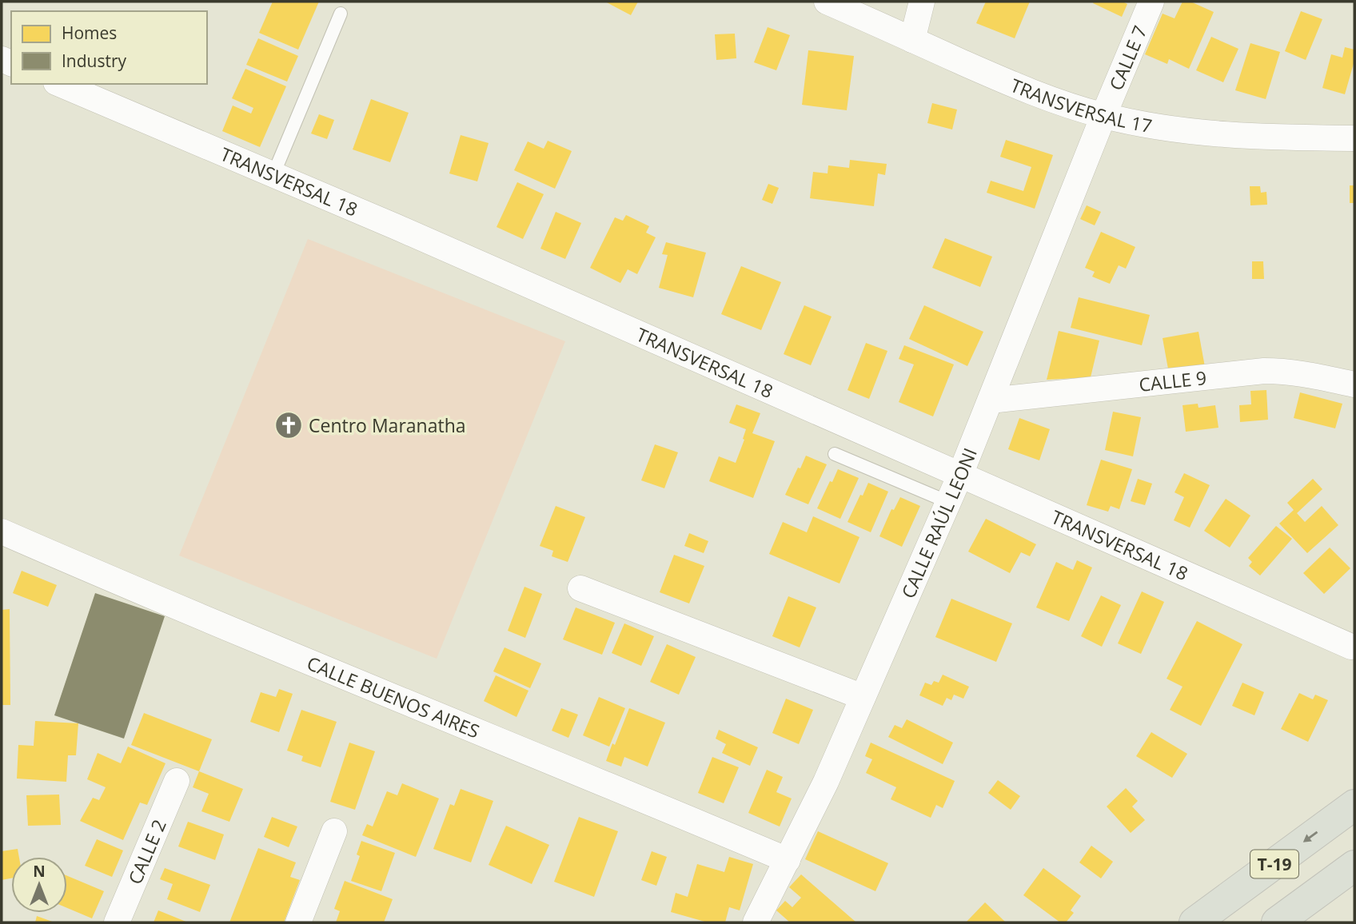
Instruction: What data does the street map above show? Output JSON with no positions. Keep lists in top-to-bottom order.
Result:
{
  "streets": {
    "highway": ["T-19"],
    "street": [
      "CALLE 7",
      "TRANSVERSAL 17",
      "TRANSVERSAL 18",
      "CALLE 9",
      "CALLE RAÚL LEONI",
      "CALLE BUENOS AIRES",
      "CALLE 2"
    ]
  },
  "crossings": [
    ["CALLE 7", "TRANSVERSAL 17"],
    ["CALLE 7", "CALLE RAÚL LEONI"],
    ["TRANSVERSAL 17", "CALLE RAÚL LEONI"],
    ["TRANSVERSAL 18", "CALLE RAÚL LEONI"],
    ["CALLE 9", "CALLE RAÚL LEONI"],
    ["CALLE RAÚL LEONI", "CALLE BUENOS AIRES"]
  ],
  "places": {
    "church": ["Centro Maranatha"]
  },
  "legend": ["Homes", "Industry"],
  "north": "top"
}
